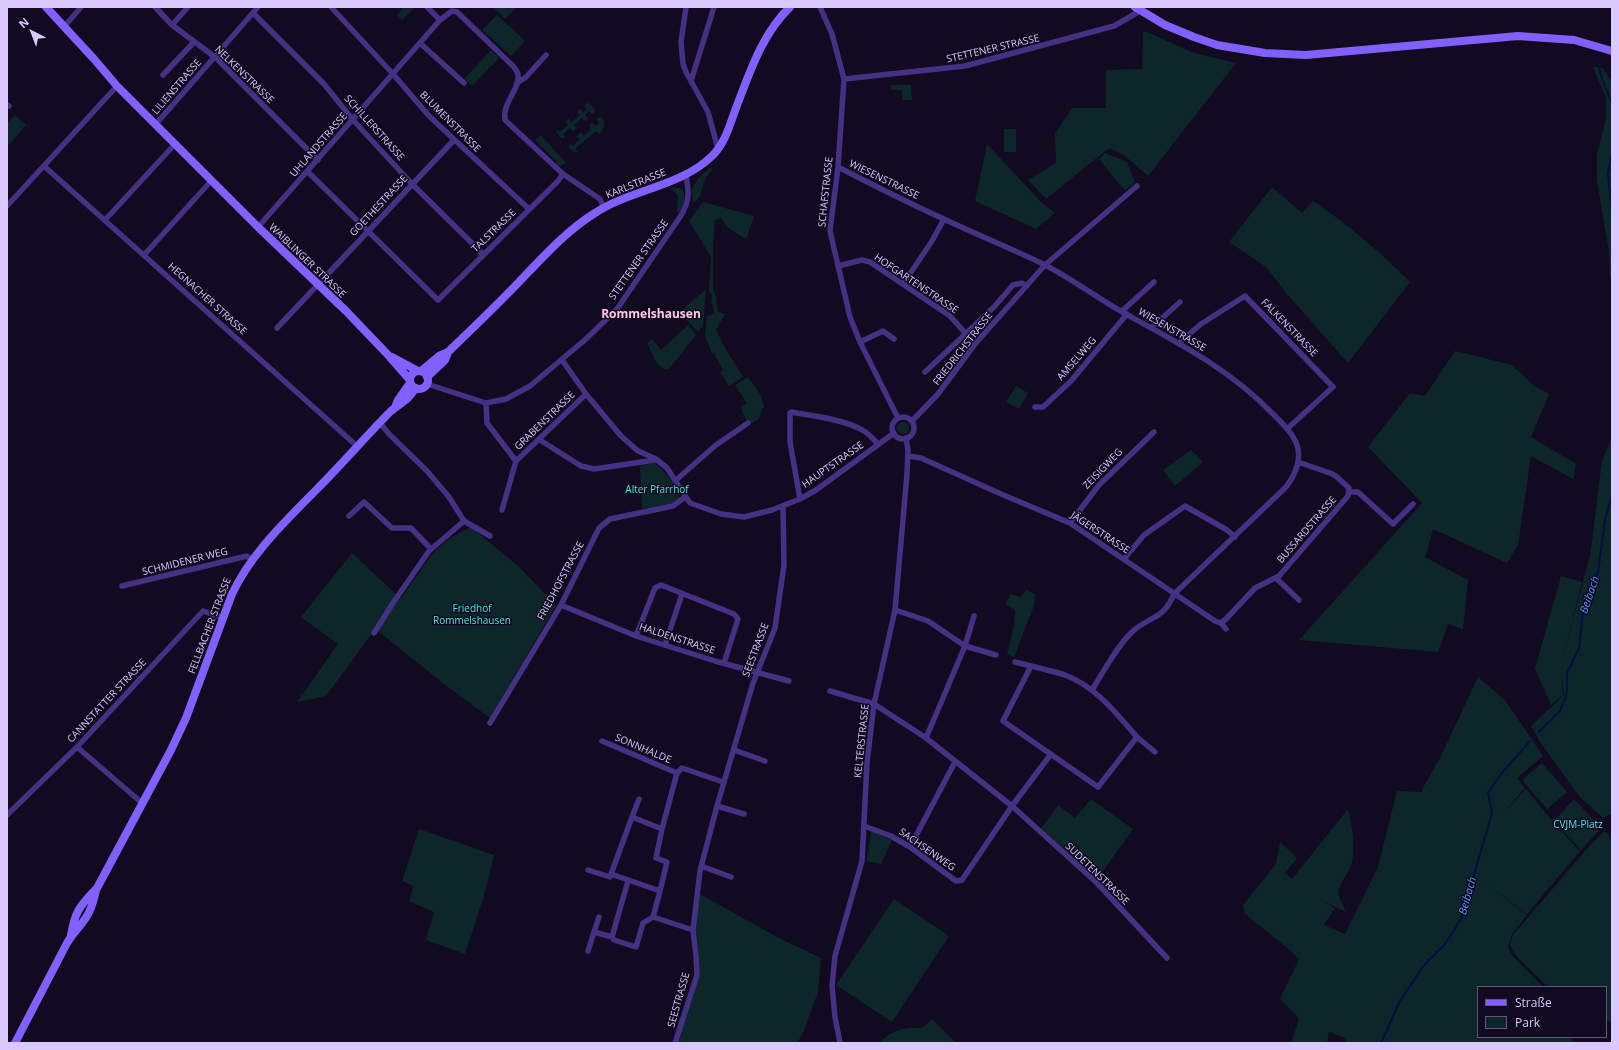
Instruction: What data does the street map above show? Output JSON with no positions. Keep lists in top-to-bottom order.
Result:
{
  "streets": {
    "main road": ["KARLSTRASSE", "WAIBLINGER STRASSE", "FELLBACHER STRASSE"],
    "street": [
      "STETTENER STRASSE",
      "NELKENSTRASSE",
      "LILIENSTRASSE",
      "BLUMENSTRASSE",
      "SCHILLERSTRASSE",
      "UHLANDSTRASSE",
      "WIESENSTRASSE",
      "SCHAFSTRASSE",
      "GOETHESTRASSE",
      "TALSTRASSE",
      "HOFGARTENSTRASSE",
      "HEGNACHER STRASSE",
      "FALKENSTRASSE",
      "FRIEDRICHSTRASSE",
      "AMSELWEG",
      "GRABENSTRASSE",
      "HAUPTSTRASSE",
      "ZEISIGWEG",
      "BUSSARDSTRASSE",
      "JÄGERSTRASSE",
      "SCHMIDENER WEG",
      "FRIEDHOFSTRASSE",
      "HALDENSTRASSE",
      "SEESTRASSE",
      "CANNSTATTER STRASSE",
      "KELTERSTRASSE",
      "SONNHALDE",
      "SACHSENWEG",
      "SUDETENSTRASSE"
    ]
  },
  "crossings": [
    ["STETTENER STRASSE", "KARLSTRASSE"],
    ["STETTENER STRASSE", "SCHAFSTRASSE"],
    ["STETTENER STRASSE", "WAIBLINGER STRASSE"],
    ["STETTENER STRASSE", "HAUPTSTRASSE"],
    ["NELKENSTRASSE", "LILIENSTRASSE"],
    ["NELKENSTRASSE", "UHLANDSTRASSE"],
    ["LILIENSTRASSE", "SCHILLERSTRASSE"],
    ["LILIENSTRASSE", "WAIBLINGER STRASSE"],
    ["BLUMENSTRASSE", "UHLANDSTRASSE"],
    ["BLUMENSTRASSE", "GOETHESTRASSE"],
    ["BLUMENSTRASSE", "TALSTRASSE"],
    ["SCHILLERSTRASSE", "UHLANDSTRASSE"],
    ["SCHILLERSTRASSE", "GOETHESTRASSE"],
    ["SCHILLERSTRASSE", "TALSTRASSE"],
    ["UHLANDSTRASSE", "WAIBLINGER STRASSE"],
    ["WIESENSTRASSE", "SCHAFSTRASSE"],
    ["WIESENSTRASSE", "FALKENSTRASSE"],
    ["WIESENSTRASSE", "FRIEDRICHSTRASSE"],
    ["WIESENSTRASSE", "AMSELWEG"],
    ["WIESENSTRASSE", "BUSSARDSTRASSE"],
    ["WIESENSTRASSE", "JÄGERSTRASSE"],
    ["KARLSTRASSE", "WAIBLINGER STRASSE"],
    ["KARLSTRASSE", "FELLBACHER STRASSE"],
    ["SCHAFSTRASSE", "HOFGARTENSTRASSE"],
    ["SCHAFSTRASSE", "FRIEDRICHSTRASSE"],
    ["SCHAFSTRASSE", "HAUPTSTRASSE"],
    ["SCHAFSTRASSE", "KELTERSTRASSE"],
    ["GOETHESTRASSE", "TALSTRASSE"],
    ["GOETHESTRASSE", "WAIBLINGER STRASSE"],
    ["WAIBLINGER STRASSE", "HAUPTSTRASSE"],
    ["WAIBLINGER STRASSE", "FELLBACHER STRASSE"],
    ["HOFGARTENSTRASSE", "FRIEDRICHSTRASSE"],
    ["HEGNACHER STRASSE", "FELLBACHER STRASSE"],
    ["FRIEDRICHSTRASSE", "HAUPTSTRASSE"],
    ["FRIEDRICHSTRASSE", "KELTERSTRASSE"],
    ["GRABENSTRASSE", "HAUPTSTRASSE"],
    ["HAUPTSTRASSE", "FRIEDHOFSTRASSE"],
    ["HAUPTSTRASSE", "SEESTRASSE"],
    ["HAUPTSTRASSE", "KELTERSTRASSE"],
    ["ZEISIGWEG", "JÄGERSTRASSE"],
    ["BUSSARDSTRASSE", "JÄGERSTRASSE"],
    ["JÄGERSTRASSE", "KELTERSTRASSE"],
    ["SCHMIDENER WEG", "FELLBACHER STRASSE"],
    ["FRIEDHOFSTRASSE", "HALDENSTRASSE"],
    ["FELLBACHER STRASSE", "CANNSTATTER STRASSE"],
    ["HALDENSTRASSE", "SEESTRASSE"],
    ["SEESTRASSE", "SONNHALDE"],
    ["KELTERSTRASSE", "SACHSENWEG"],
    ["KELTERSTRASSE", "SUDETENSTRASSE"],
    ["SACHSENWEG", "SUDETENSTRASSE"]
  ],
  "districts": ["Rommelshausen"],
  "water": ["Beibach"],
  "parks": ["Alter Pfarrhof", "Friedhof Rommelshausen", "CVJM-Platz"],
  "legend": ["Straße", "Park"],
  "north": "top left"
}
